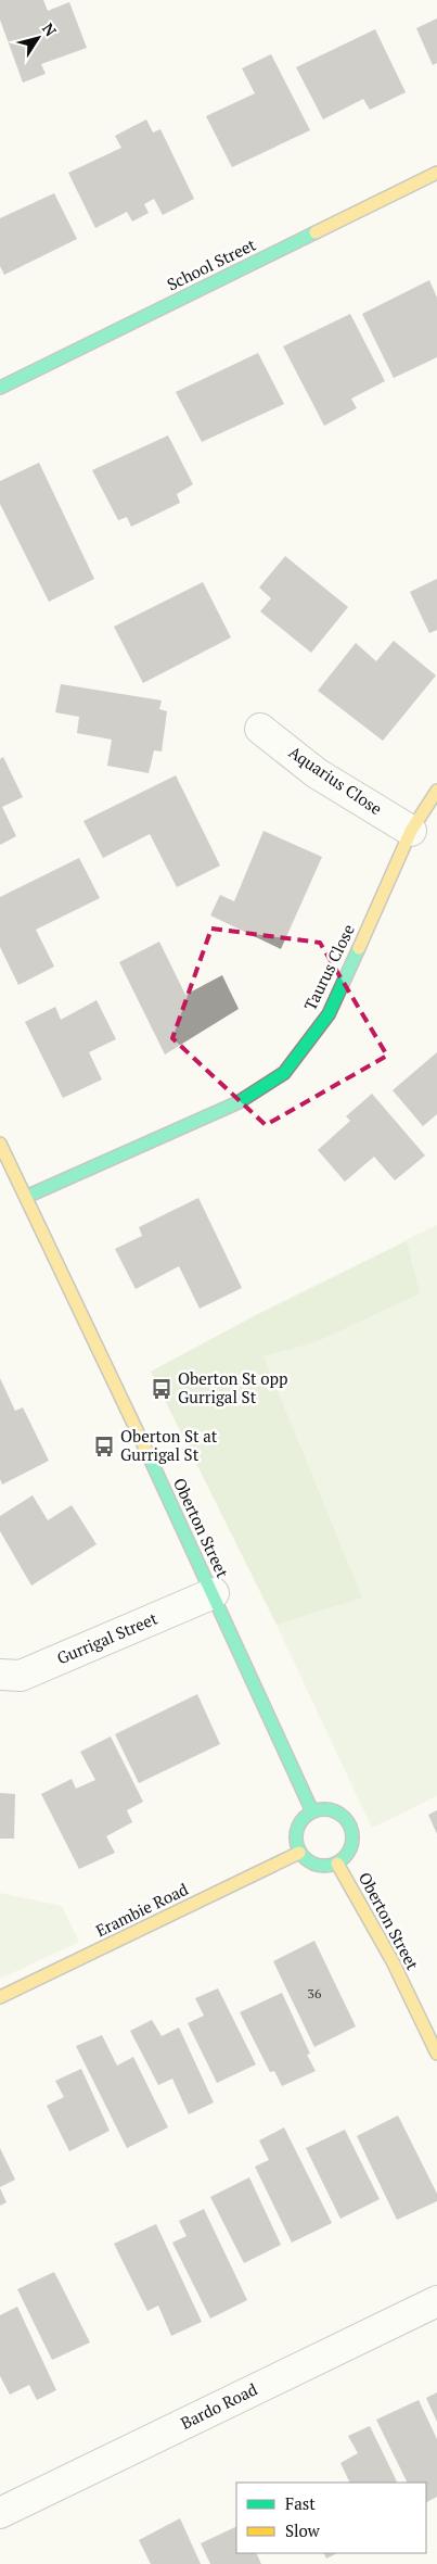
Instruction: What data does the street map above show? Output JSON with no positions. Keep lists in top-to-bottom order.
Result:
{
  "streets": {
    "street": [
      "School Street",
      "Aquarius Close",
      "Taurus Close",
      "Oberton Street",
      "Gurrigal Street",
      "Erambie Road",
      "Bardo Road"
    ]
  },
  "crossings": [
    ["Aquarius Close", "Taurus Close"],
    ["Taurus Close", "Oberton Street"],
    ["Oberton Street", "Gurrigal Street"],
    ["Oberton Street", "Erambie Road"]
  ],
  "places": {
    "bus stop": ["Oberton St opp Gurrigal St", "Oberton St at Gurrigal St"]
  },
  "house_numbers": ["36"],
  "legend": ["Fast", "Slow"],
  "north": "top right"
}
